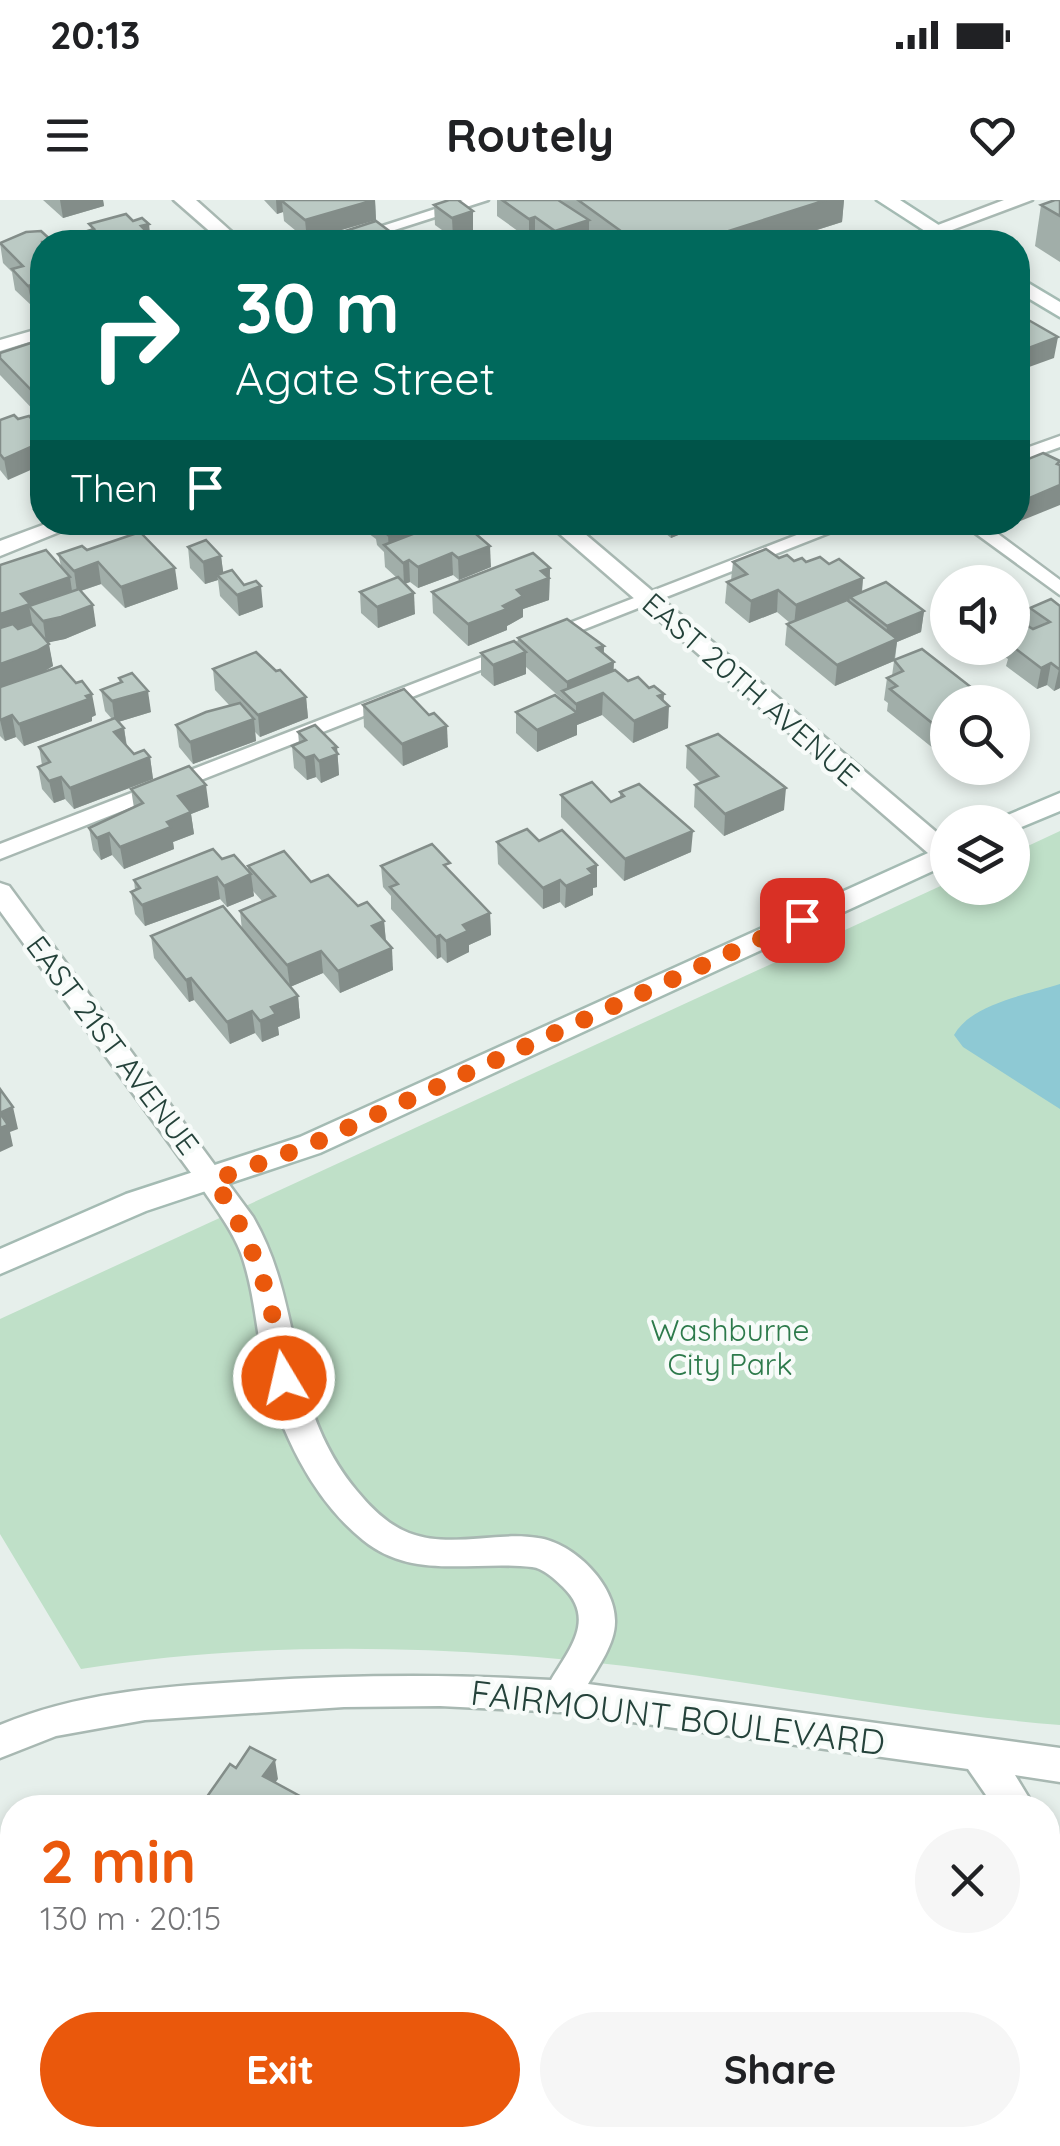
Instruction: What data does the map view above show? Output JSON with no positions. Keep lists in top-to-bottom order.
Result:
{
  "streets": {
    "street": ["EAST 20TH AVENUE", "EAST 21ST AVENUE", "FAIRMOUNT BOULEVARD"]
  },
  "crossings": [
    ["EAST 21ST AVENUE", "FAIRMOUNT BOULEVARD"]
  ],
  "parks": ["Washburne City Park"],
  "page": {
    "status": "20:13",
    "header": "Routely",
    "turn": ["30 m", "Agate Street"],
    "then": "Then",
    "heading": ["2 min", "130 m · 20:15"],
    "buttons": ["Exit", "Share"]
  }
}
